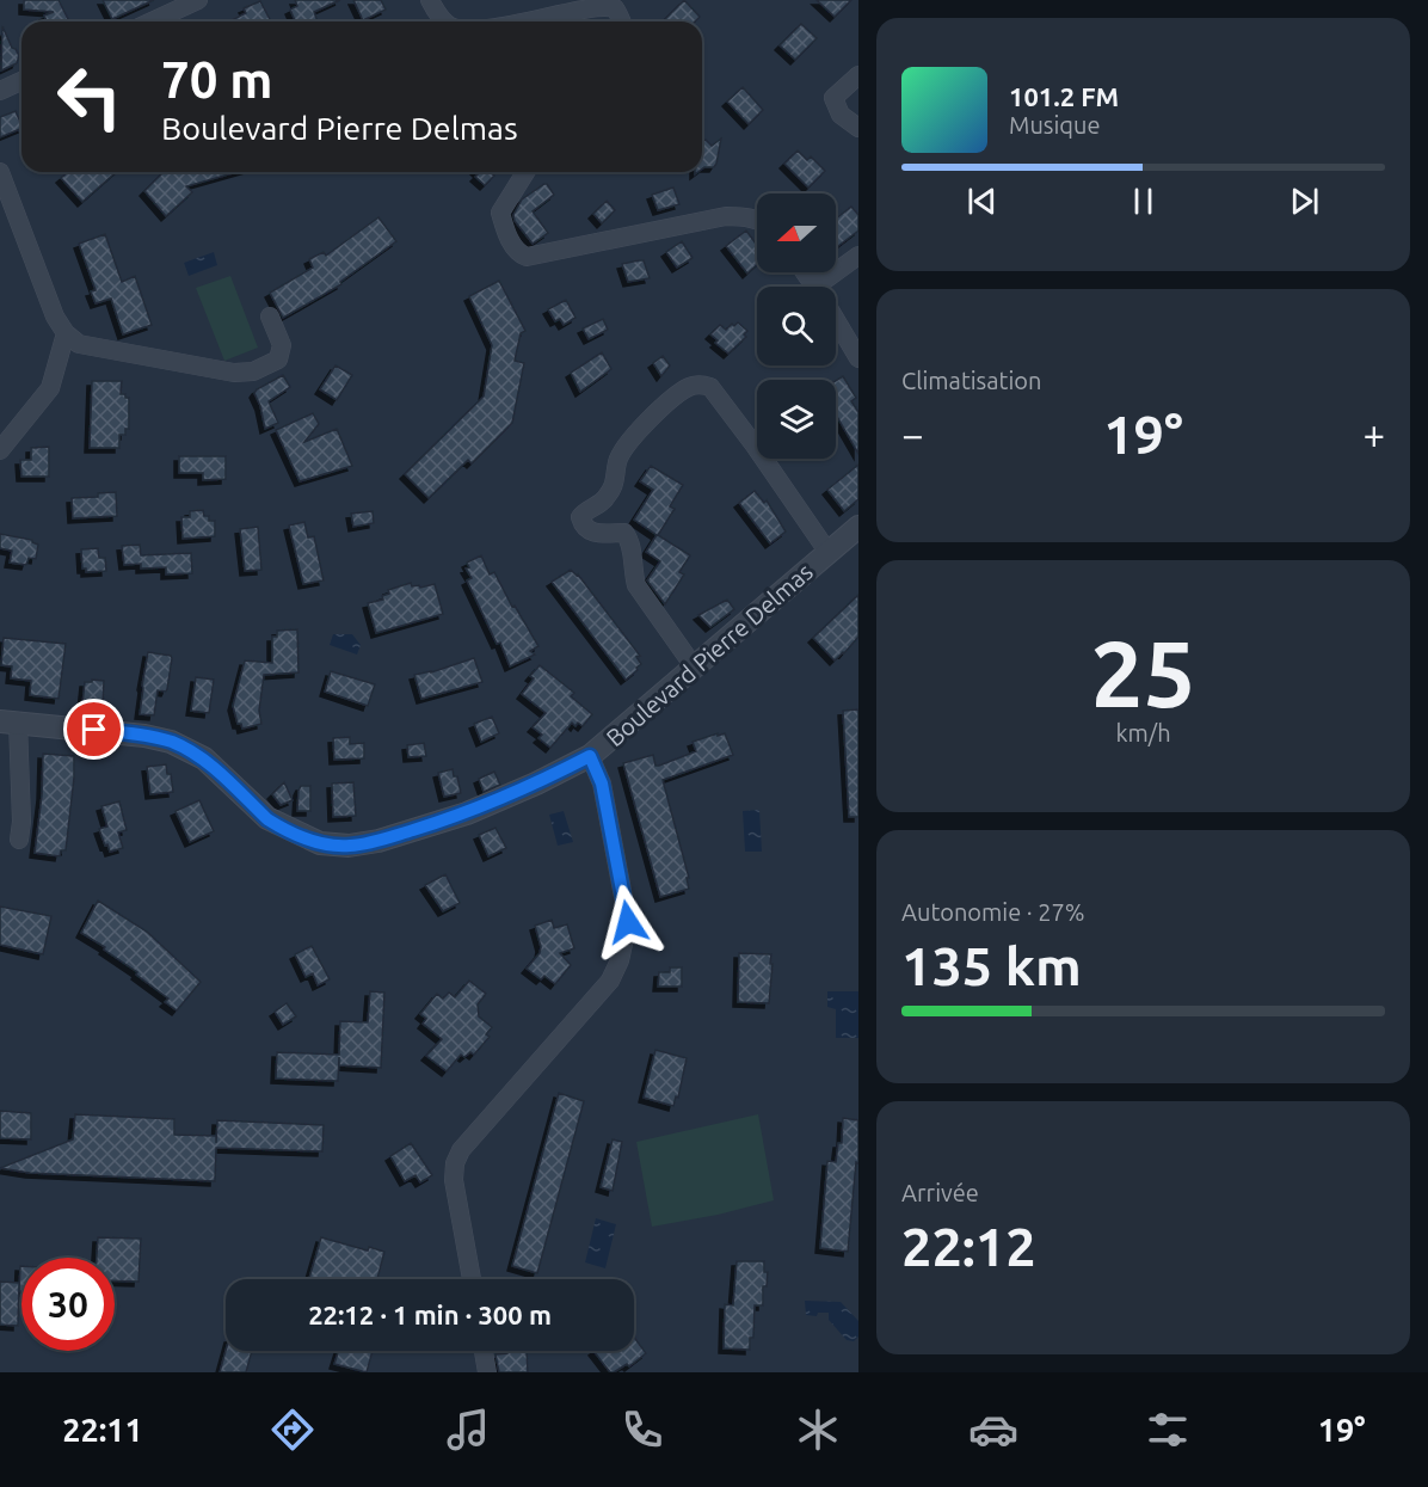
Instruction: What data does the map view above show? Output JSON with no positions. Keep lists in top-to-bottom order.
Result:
{
  "streets": {
    "street": ["Boulevard Pierre Delmas"]
  },
  "north": "left",
  "page": {
    "turn": ["70 m", "Boulevard Pierre Delmas"],
    "song": ["101.2 FM", "Musique"],
    "tile": [
      "Climatisation",
      ["25", "km/h"],
      ["Autonomie · 27%", "135 km"],
      ["Arrivée", "22:12"]
    ],
    "heat": ["−", "19°", "+"],
    "limit": "30",
    "trip": "22:12 · 1 min · 300 m",
    "tabs": ["22:11", "19°"]
  }
}
